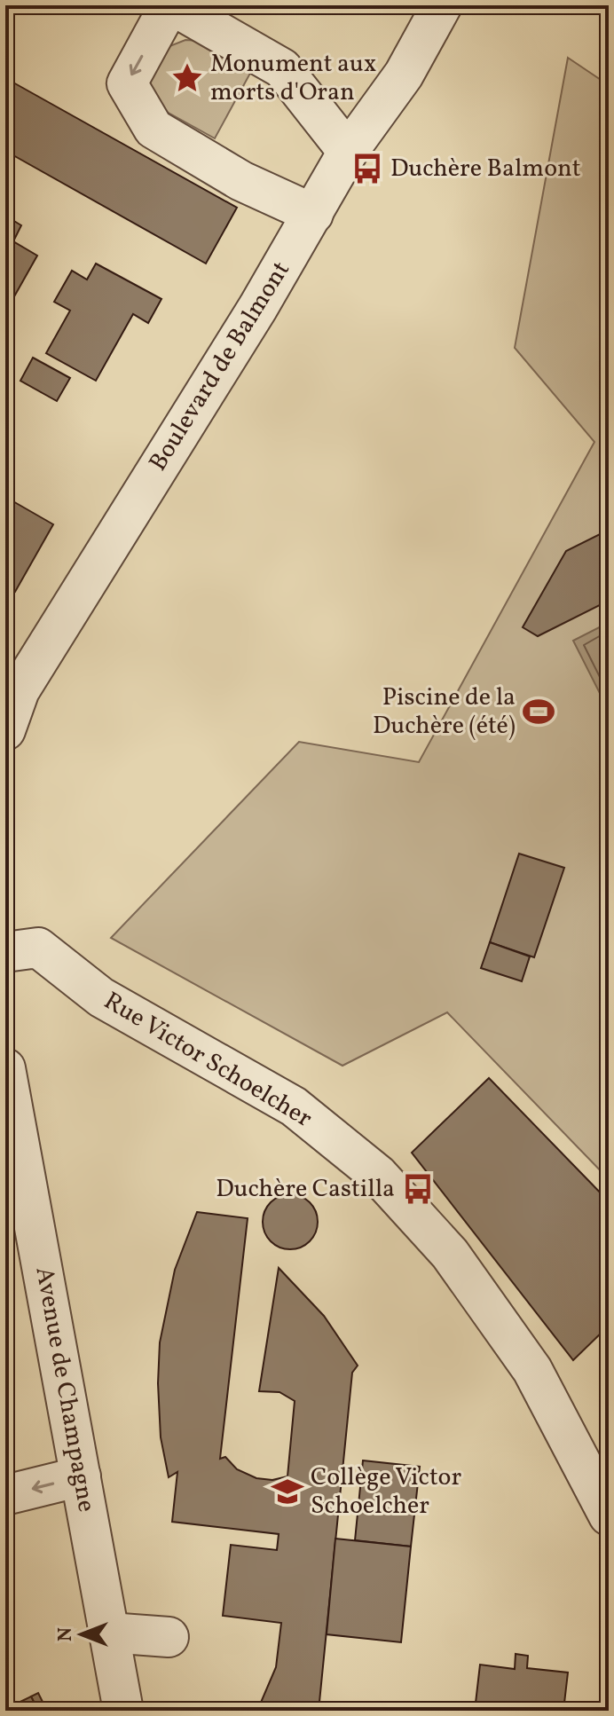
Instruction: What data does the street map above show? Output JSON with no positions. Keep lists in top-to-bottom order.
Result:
{
  "streets": {
    "street": ["Boulevard de Balmont", "Rue Victor Schoelcher", "Avenue de Champagne"]
  },
  "places": {
    "place": ["Monument aux morts d'Oran"],
    "bus stop": ["Duchère Balmont", "Duchère Castilla"],
    "sports": ["Piscine de la Duchère (été)"],
    "school or university": ["Collège Victor Schoelcher"]
  },
  "north": "left"
}
